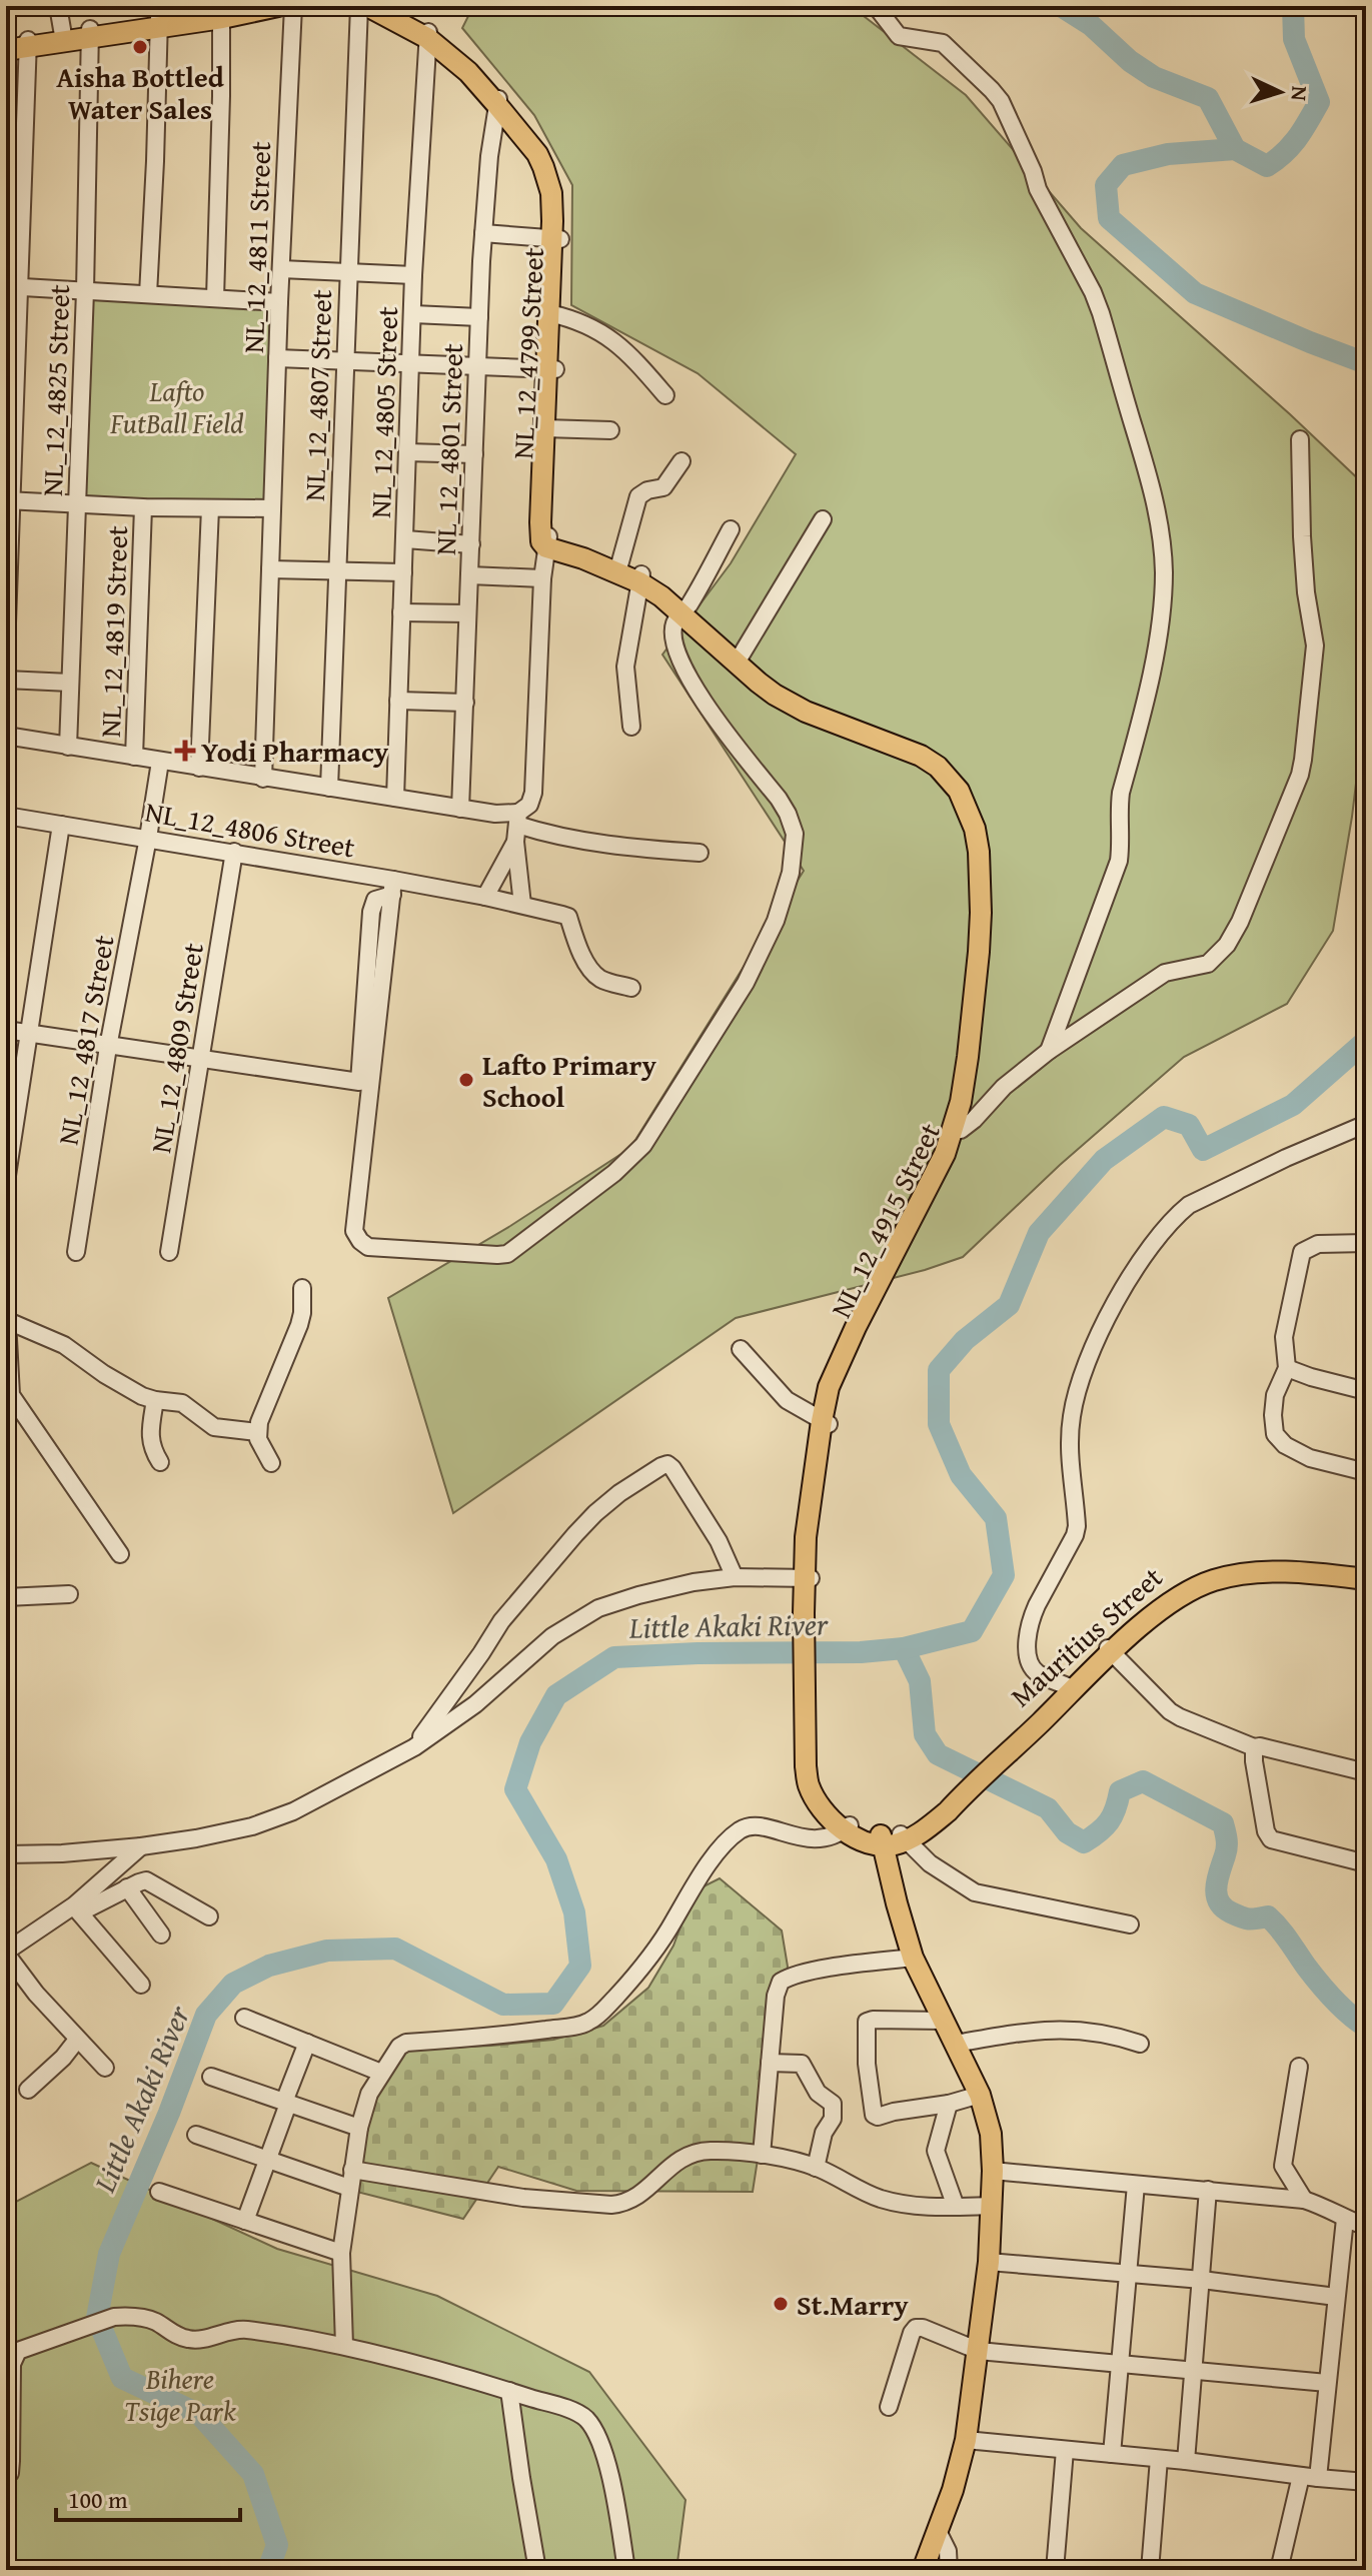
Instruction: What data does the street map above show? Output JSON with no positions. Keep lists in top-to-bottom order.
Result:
{
  "streets": {
    "main road": ["NL_12_4799 Street", "NL_12_4915 Street", "Mauritius Street"],
    "street": [
      "NL_12_4811 Street",
      "NL_12_4825 Street",
      "NL_12_4807 Street",
      "NL_12_4805 Street",
      "NL_12_4801 Street",
      "NL_12_4819 Street",
      "NL_12_4806 Street",
      "NL_12_4817 Street",
      "NL_12_4809 Street"
    ]
  },
  "crossings": [
    ["NL_12_4799 Street", "NL_12_4801 Street"],
    ["NL_12_4799 Street", "NL_12_4806 Street"],
    ["NL_12_4799 Street", "NL_12_4915 Street"],
    ["NL_12_4806 Street", "NL_12_4817 Street"],
    ["NL_12_4806 Street", "NL_12_4809 Street"]
  ],
  "water": ["Little Akaki River"],
  "parks": ["Lafto FutBall Field", "Bihere Tsige Park"],
  "places": {
    "other": ["Aisha Bottled Water Sales", "Lafto Primary School", "St.Marry"],
    "health": ["Yodi Pharmacy"]
  },
  "scale_bar": "100 m",
  "north": "right"
}
